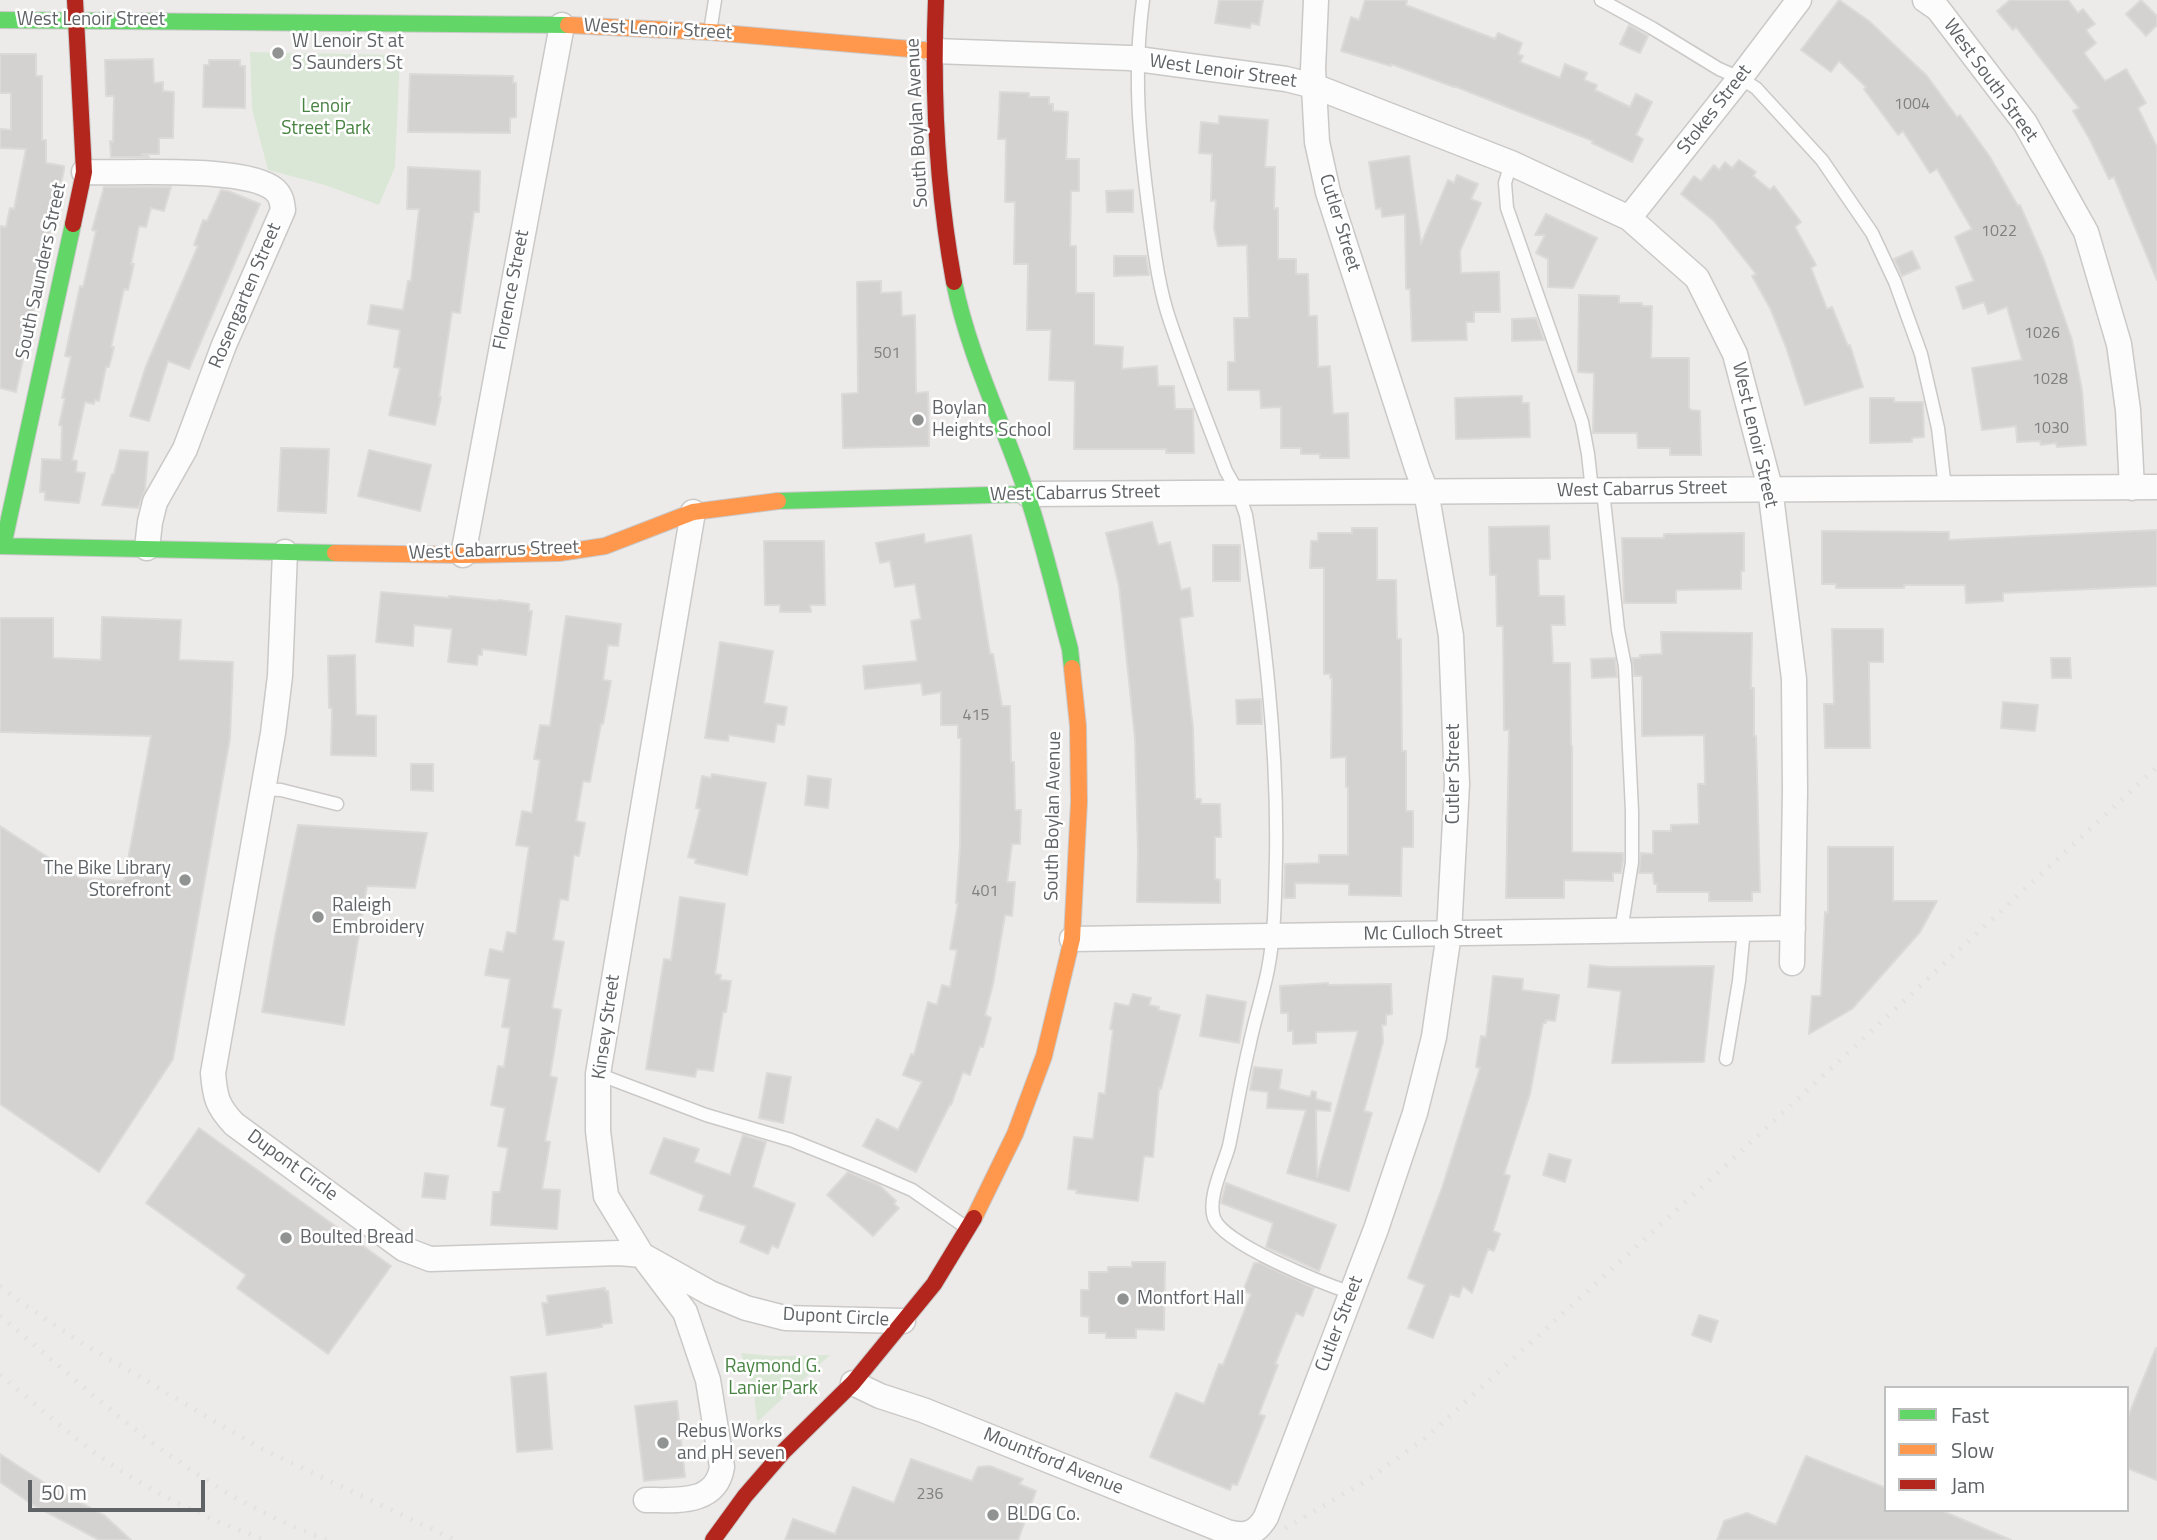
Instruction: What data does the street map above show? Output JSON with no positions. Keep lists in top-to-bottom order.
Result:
{
  "streets": {
    "street": [
      "West Lenoir Street",
      "West South Street",
      "Stokes Street",
      "South Boylan Avenue",
      "Cutler Street",
      "South Saunders Street",
      "Florence Street",
      "Rosengarten Street",
      "West Cabarrus Street",
      "Mc Culloch Street",
      "Kinsey Street",
      "Dupont Circle",
      "Mountford Avenue"
    ]
  },
  "crossings": [
    ["West Lenoir Street", "Stokes Street"],
    ["West Lenoir Street", "South Boylan Avenue"],
    ["West Lenoir Street", "Cutler Street"],
    ["West Lenoir Street", "South Saunders Street"],
    ["West Lenoir Street", "Florence Street"],
    ["West Lenoir Street", "West Cabarrus Street"],
    ["West Lenoir Street", "Mc Culloch Street"],
    ["West South Street", "West Cabarrus Street"],
    ["South Boylan Avenue", "West Cabarrus Street"],
    ["South Boylan Avenue", "Mc Culloch Street"],
    ["South Boylan Avenue", "Dupont Circle"],
    ["South Boylan Avenue", "Mountford Avenue"],
    ["Cutler Street", "West Cabarrus Street"],
    ["Cutler Street", "Mc Culloch Street"],
    ["Cutler Street", "Mountford Avenue"],
    ["South Saunders Street", "Rosengarten Street"],
    ["South Saunders Street", "West Cabarrus Street"],
    ["Florence Street", "West Cabarrus Street"],
    ["Rosengarten Street", "West Cabarrus Street"],
    ["West Cabarrus Street", "Kinsey Street"],
    ["West Cabarrus Street", "Dupont Circle"],
    ["Kinsey Street", "Dupont Circle"]
  ],
  "parks": ["Lenoir Street Park", "Raymond G. Lanier Park"],
  "places": [
    "W Lenoir St at S Saunders St",
    "Boylan Heights School",
    "The Bike Library Storefront",
    "Raleigh Embroidery",
    "Boulted Bread",
    "Montfort Hall",
    "Rebus Works and pH seven",
    "BLDG Co."
  ],
  "house_numbers": [
    "1004",
    "1022",
    "1026",
    "501",
    "1028",
    "1030",
    "415",
    "401",
    "236"
  ],
  "legend": ["Fast", "Slow", "Jam"],
  "scale_bar": "50 m"
}
